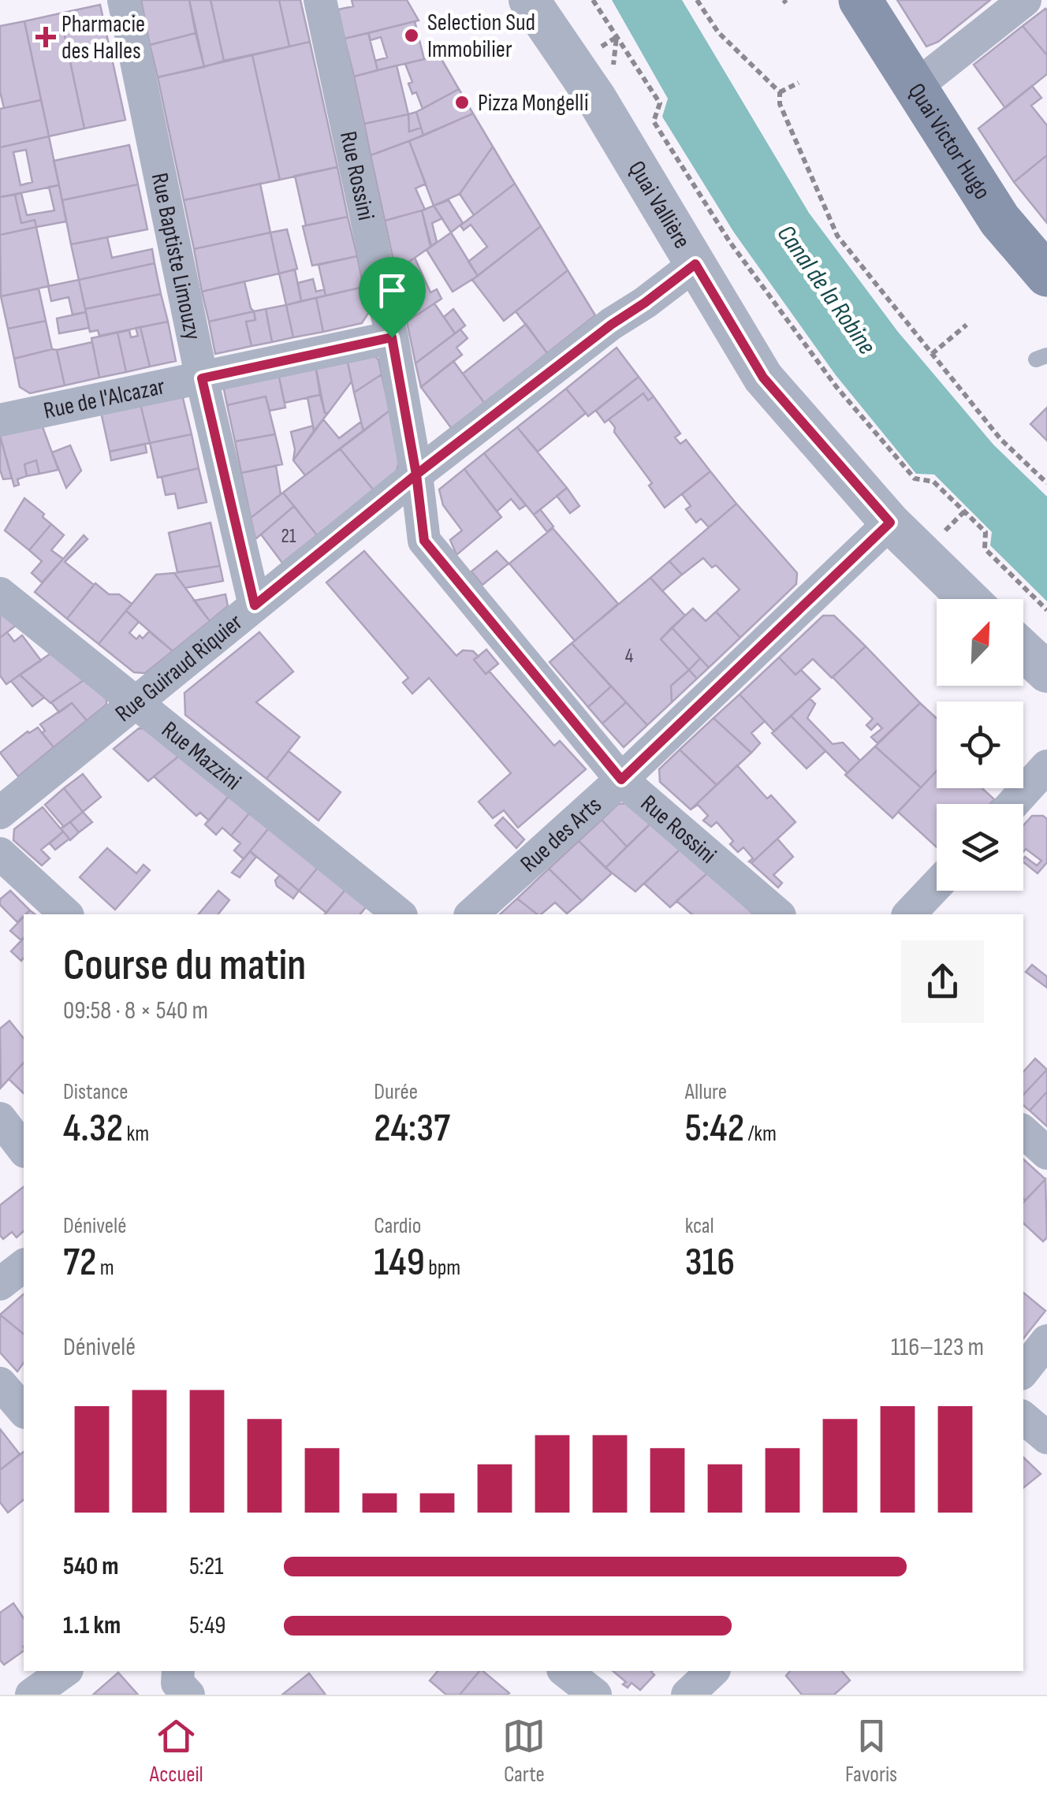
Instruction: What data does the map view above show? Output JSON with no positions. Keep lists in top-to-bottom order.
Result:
{
  "streets": {
    "main road": ["Quai Victor Hugo"],
    "street": [
      "Rue Rossini",
      "Quai Vallière",
      "Rue Baptiste Limouzy",
      "Rue de l'Alcazar",
      "Rue Guiraud Riquier",
      "Rue Mazzini",
      "Rue des Arts"
    ]
  },
  "crossings": [
    ["Rue Rossini", "Rue de l'Alcazar"],
    ["Rue Rossini", "Rue Guiraud Riquier"],
    ["Rue Rossini", "Rue des Arts"],
    ["Quai Vallière", "Rue Guiraud Riquier"],
    ["Quai Vallière", "Rue des Arts"],
    ["Rue Baptiste Limouzy", "Rue de l'Alcazar"],
    ["Rue Baptiste Limouzy", "Rue Guiraud Riquier"],
    ["Rue Guiraud Riquier", "Rue Mazzini"]
  ],
  "water": ["Canal de la Robine"],
  "places": {
    "other": ["Selection Sud Immobilier", "Pizza Mongelli"],
    "health": ["Pharmacie des Halles"]
  },
  "house_numbers": ["21", "4"],
  "north": "top right",
  "page": {
    "heading": ["Course du matin", "09:58 · 8 × 540 m"],
    "stats": [
      ["Distance", "4.32 km"],
      ["Durée", "24:37"],
      ["Allure", "5:42 /km"],
      ["Dénivelé", "72 m"],
      ["Cardio", "149 bpm"],
      ["kcal", "316"]
    ],
    "chart": ["Dénivelé", "116–123 m"],
    "list": [
      {
        "name": "540 m",
        "note": "5:21"
      },
      {
        "name": "1.1 km",
        "note": "5:49"
      }
    ],
    "tabs": ["Accueil", "Carte", "Favoris"]
  }
}
